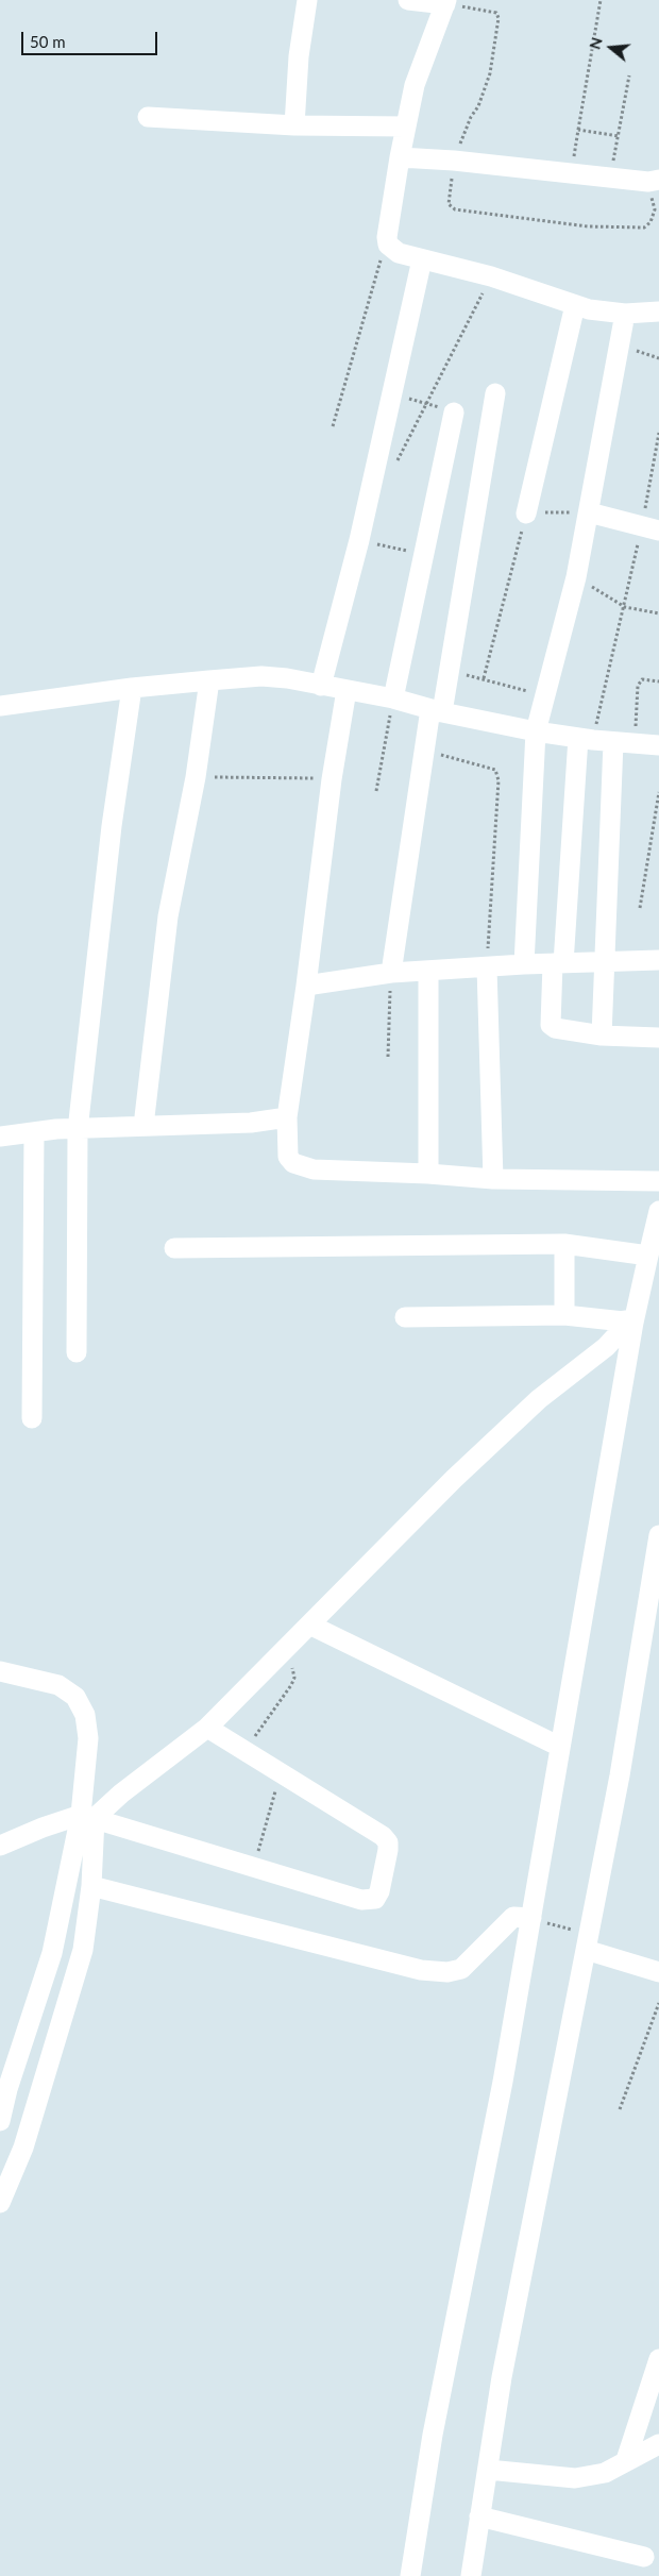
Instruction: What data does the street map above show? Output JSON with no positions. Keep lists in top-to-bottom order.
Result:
{
  "scale_bar": "50 m",
  "north": "left"
}
